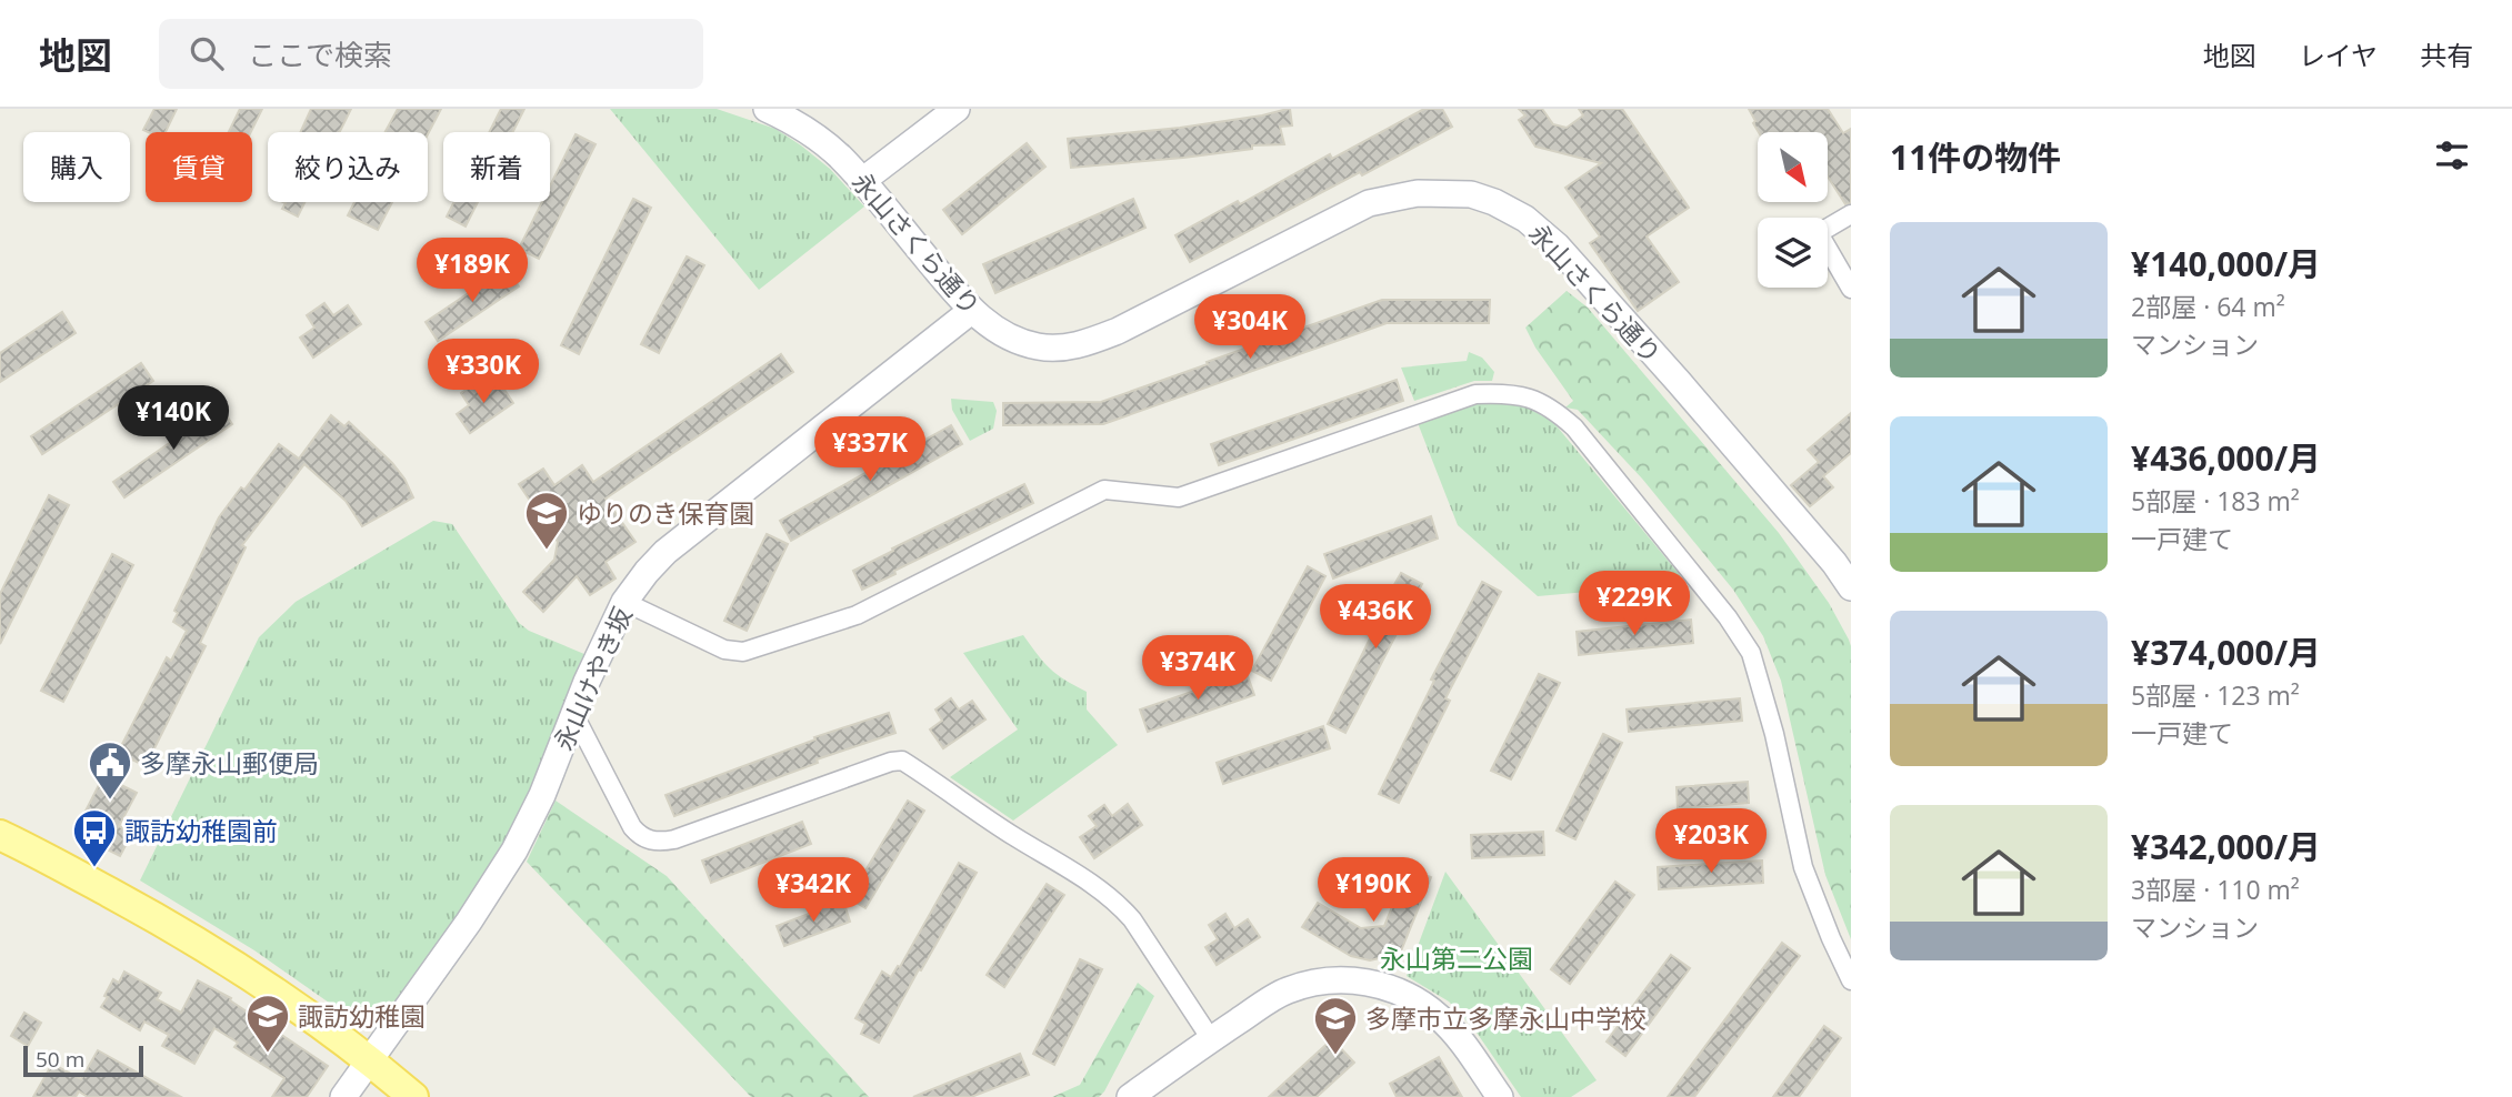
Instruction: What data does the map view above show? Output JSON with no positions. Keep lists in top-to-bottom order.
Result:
{
  "streets": {
    "street": ["永山さくら通り", "永山けやき坂"]
  },
  "crossings": [
    ["永山さくら通り", "永山けやき坂"]
  ],
  "parks": ["永山第二公園"],
  "places": {
    "school or university": ["ゆりのき保育園", "諏訪幼稚園", "多摩市立多摩永山中学校"],
    "public building": ["多摩永山郵便局"],
    "bus stop": ["諏訪幼稚園前"]
  },
  "scale_bar": "50 m",
  "north": "bottom right",
  "page": {
    "header": "地図",
    "search": "ここで検索",
    "nav": ["地図", "レイヤ", "共有"],
    "heading": "11件の物件",
    "chip": [
      "購入",
      "賃貸",
      "絞り込み",
      "新着"
    ],
    "list": [
      {
        "name": "¥140,000/月",
        "note": "2部屋 · 64 m² · マンション"
      },
      {
        "name": "¥436,000/月",
        "note": "5部屋 · 183 m² · 一戸建て"
      },
      {
        "name": "¥374,000/月",
        "note": "5部屋 · 123 m² · 一戸建て"
      },
      {
        "name": "¥342,000/月",
        "note": "3部屋 · 110 m² · マンション"
      }
    ],
    "price": [
      "¥189K",
      "¥304K",
      "¥330K",
      "¥140K",
      "¥337K",
      "¥229K",
      "¥436K",
      "¥374K",
      "¥203K",
      "¥342K",
      "¥190K"
    ],
    "scale": "50 m"
  }
}
